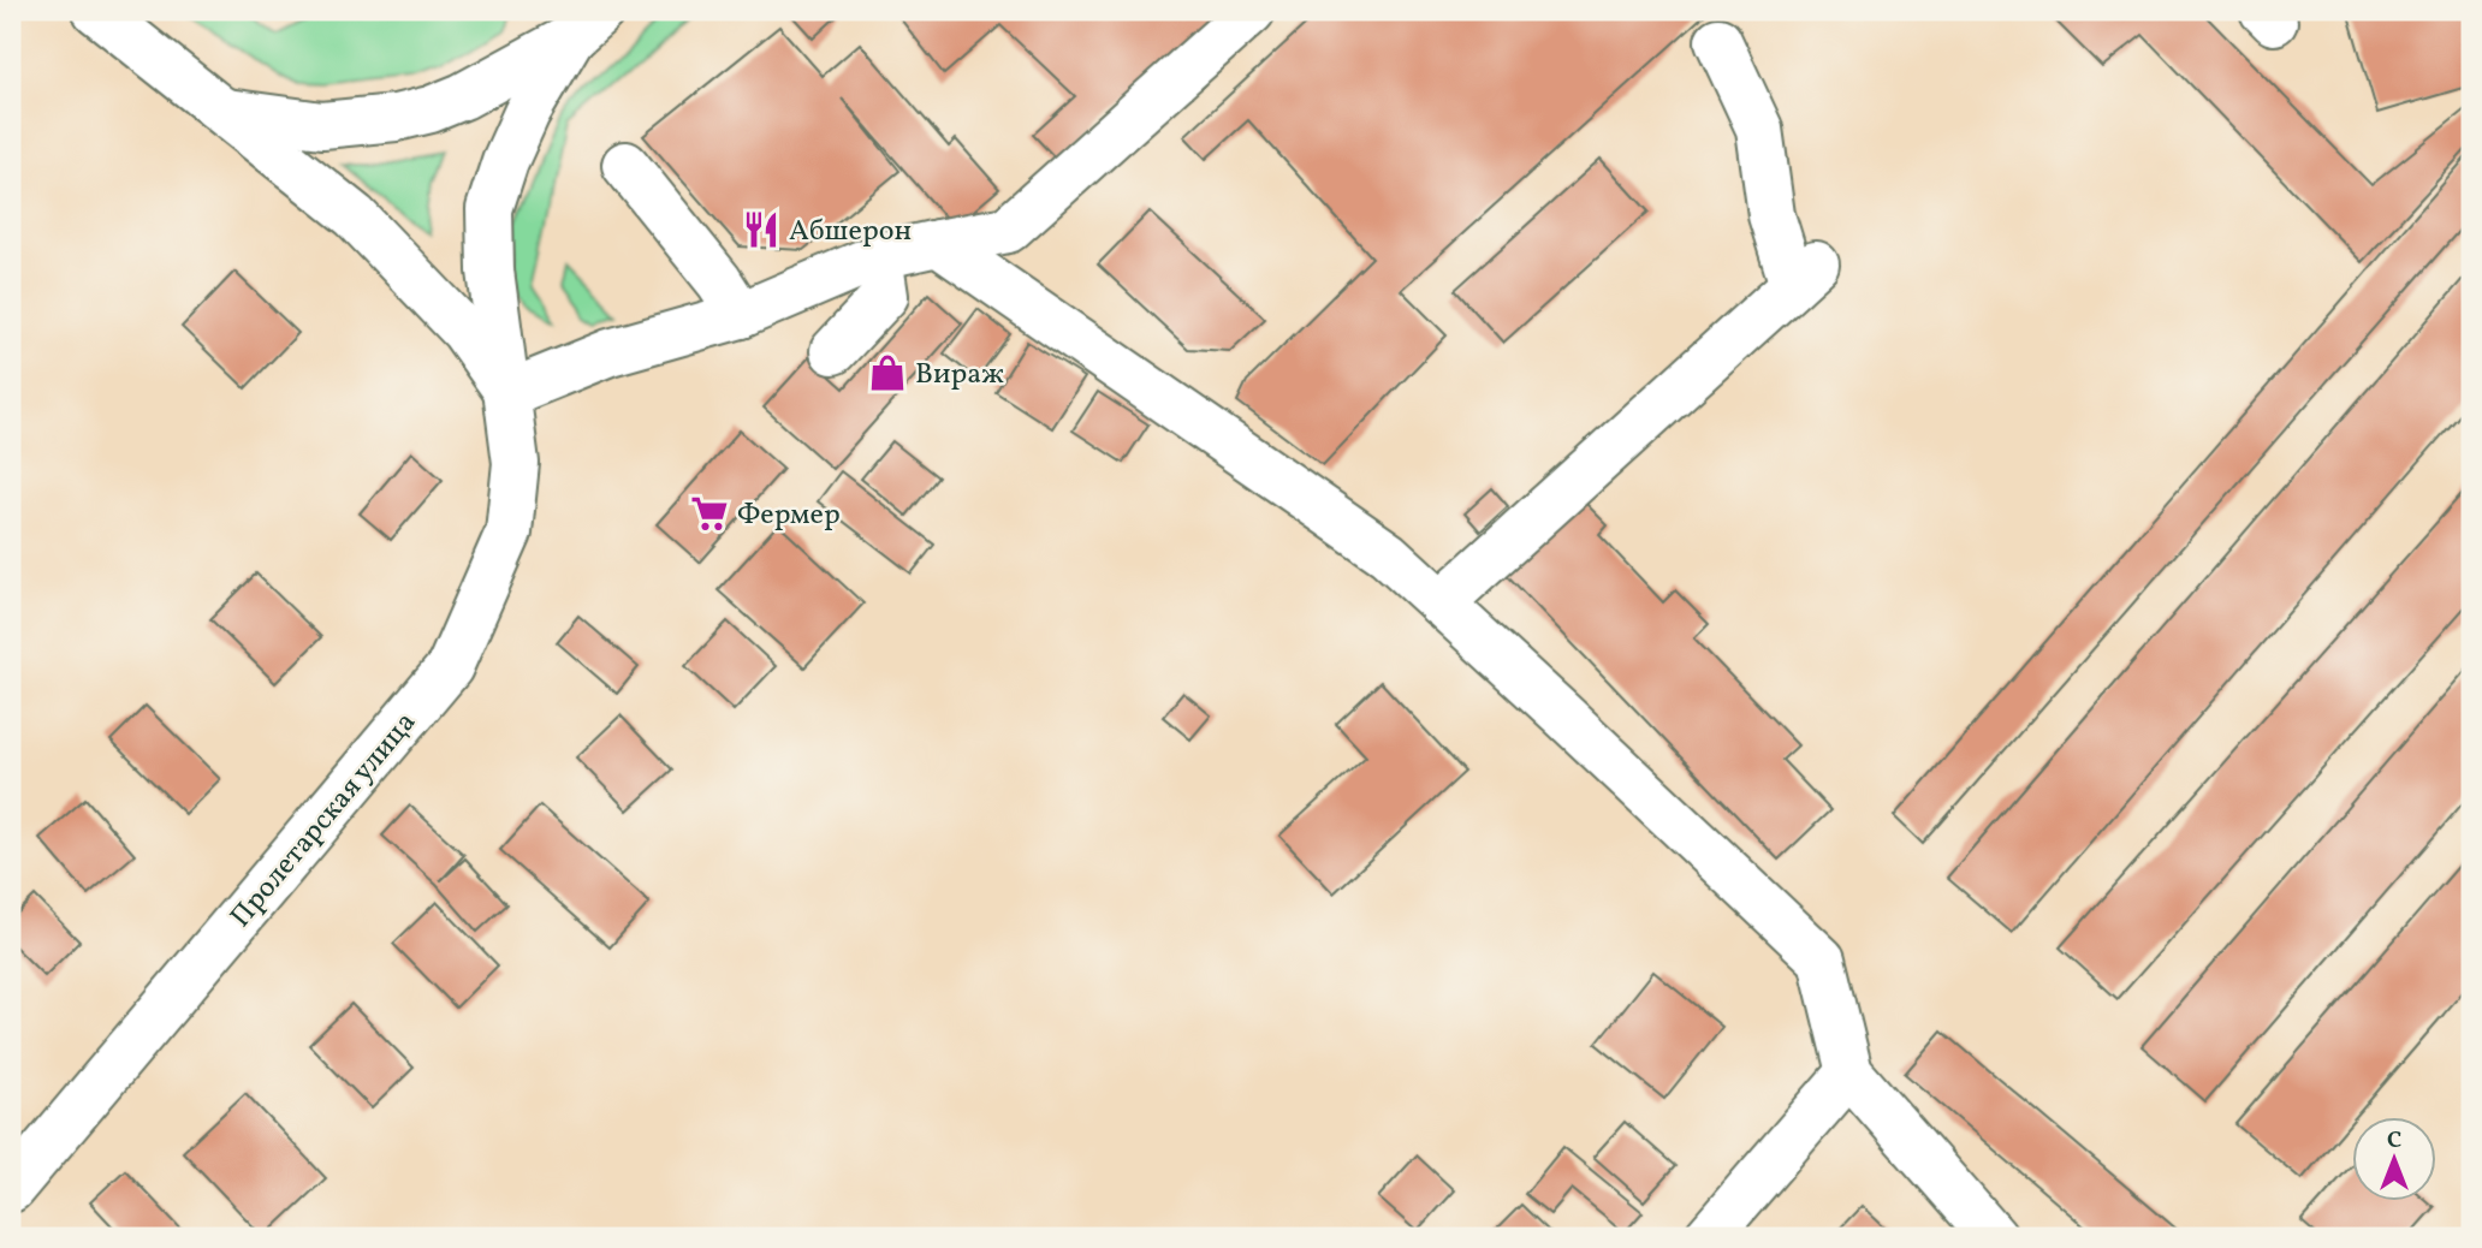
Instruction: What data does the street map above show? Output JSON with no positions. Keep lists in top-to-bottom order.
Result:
{
  "streets": {
    "main road": ["Пролетарская улица"]
  },
  "places": {
    "restaurant": ["Абшерон"],
    "shop": ["Вираж"],
    "supermarket": ["Фермер"]
  },
  "north": "top"
}
